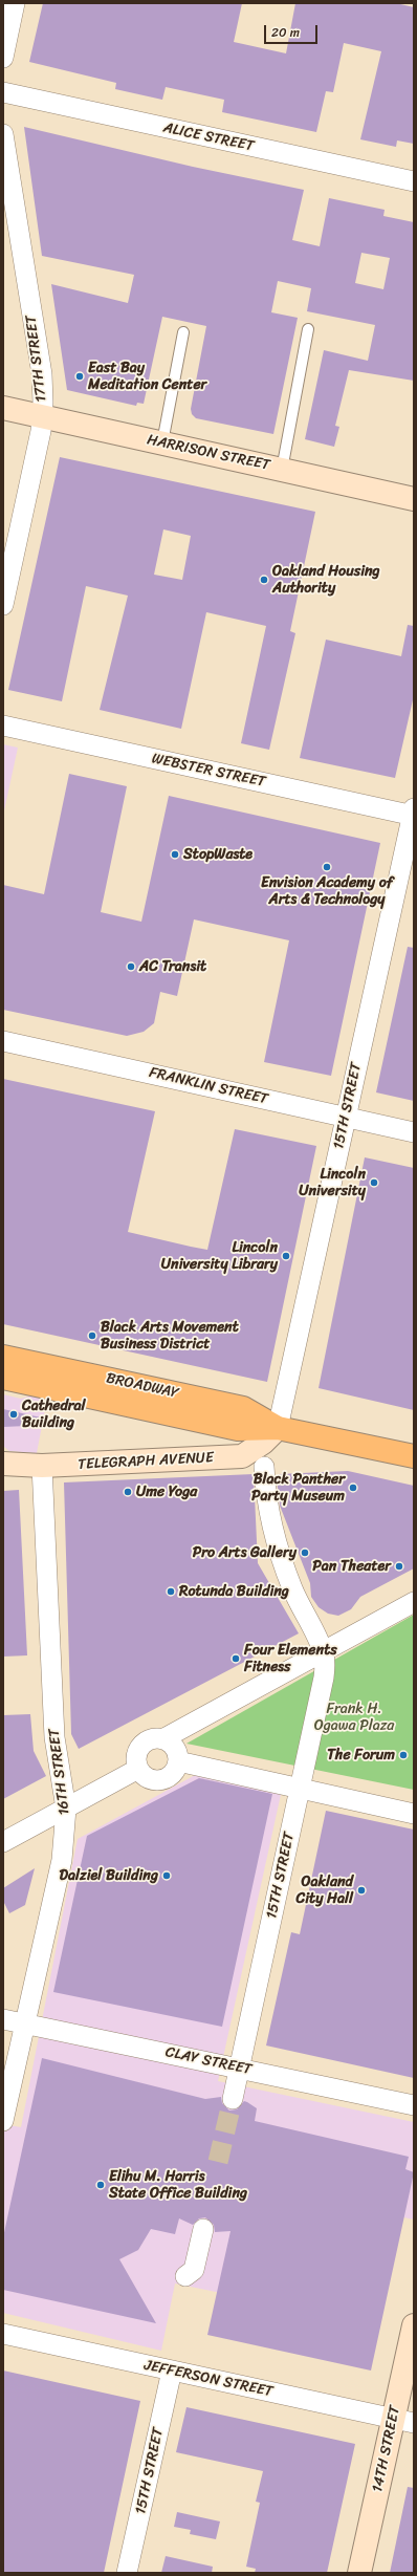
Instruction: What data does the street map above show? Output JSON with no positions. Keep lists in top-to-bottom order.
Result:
{
  "streets": {
    "main road": [
      "HARRISON STREET",
      "BROADWAY",
      "TELEGRAPH AVENUE",
      "14TH STREET"
    ],
    "street": [
      "ALICE STREET",
      "17TH STREET",
      "WEBSTER STREET",
      "FRANKLIN STREET",
      "15TH STREET",
      "16TH STREET",
      "CLAY STREET",
      "JEFFERSON STREET"
    ]
  },
  "crossings": [
    ["17TH STREET", "HARRISON STREET"],
    ["WEBSTER STREET", "15TH STREET"],
    ["FRANKLIN STREET", "15TH STREET"],
    ["15TH STREET", "BROADWAY"],
    ["15TH STREET", "TELEGRAPH AVENUE"],
    ["15TH STREET", "CLAY STREET"],
    ["15TH STREET", "JEFFERSON STREET"],
    ["BROADWAY", "TELEGRAPH AVENUE"],
    ["TELEGRAPH AVENUE", "16TH STREET"],
    ["16TH STREET", "CLAY STREET"],
    ["JEFFERSON STREET", "14TH STREET"]
  ],
  "parks": ["Frank H. Ogawa Plaza"],
  "places": [
    "East Bay Meditation Center",
    "Oakland Housing Authority",
    "StopWaste",
    "Envision Academy of Arts & Technology",
    "AC Transit",
    "Lincoln University",
    "Lincoln University Library",
    "Black Arts Movement Business District",
    "Cathedral Building",
    "Black Panther Party Museum",
    "Ume Yoga",
    "Pro Arts Gallery",
    "Pan Theater",
    "Rotunda Building",
    "Four Elements Fitness",
    "The Forum",
    "Dalziel Building",
    "Oakland City Hall",
    "Elihu M. Harris State Office Building"
  ],
  "scale_bar": "20 m"
}
